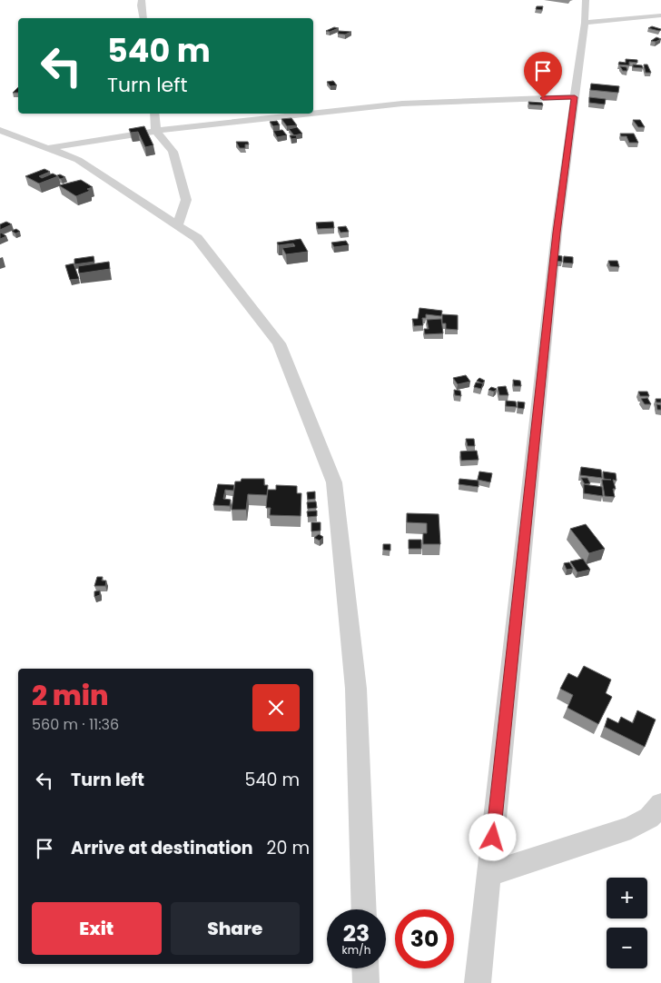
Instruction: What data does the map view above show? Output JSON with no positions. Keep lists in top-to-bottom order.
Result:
{
  "page": {
    "turn": ["540 m", "Turn left"],
    "heading": ["2 min", "560 m · 11:36"],
    "list": [
      {
        "name": "Turn left",
        "value": "540 m"
      },
      {
        "name": "Arrive at destination",
        "value": "20 m"
      }
    ],
    "map_buttons": ["+", "−"],
    "buttons": ["Exit", "Share"],
    "speed": "23 km/h",
    "limit": "30"
  }
}
